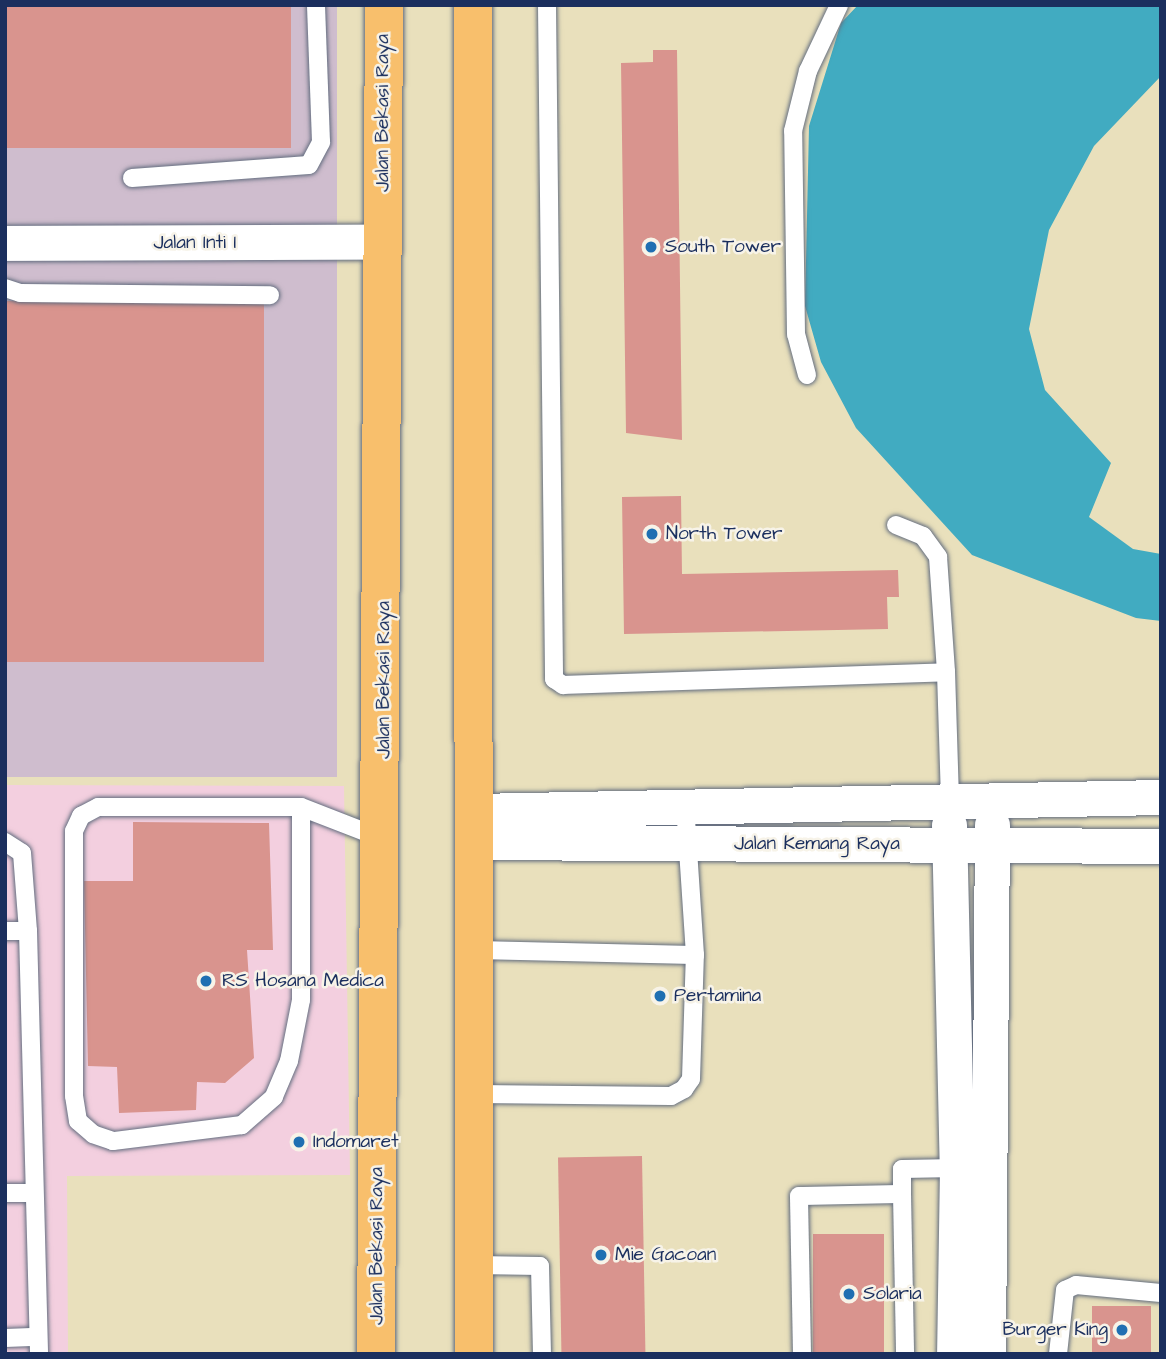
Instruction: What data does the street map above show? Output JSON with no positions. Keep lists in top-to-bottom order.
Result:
{
  "streets": {
    "main road": ["Jalan Bekasi Raya"],
    "street": ["Jalan Inti I", "Jalan Kemang Raya"]
  },
  "crossings": [
    ["Jalan Bekasi Raya", "Jalan Inti I"]
  ],
  "places": [
    "South Tower",
    "North Tower",
    "RS Hosana Medica",
    "Pertamina",
    "Indomaret",
    "Mie Gacoan",
    "Solaria",
    "Burger King"
  ]
}
